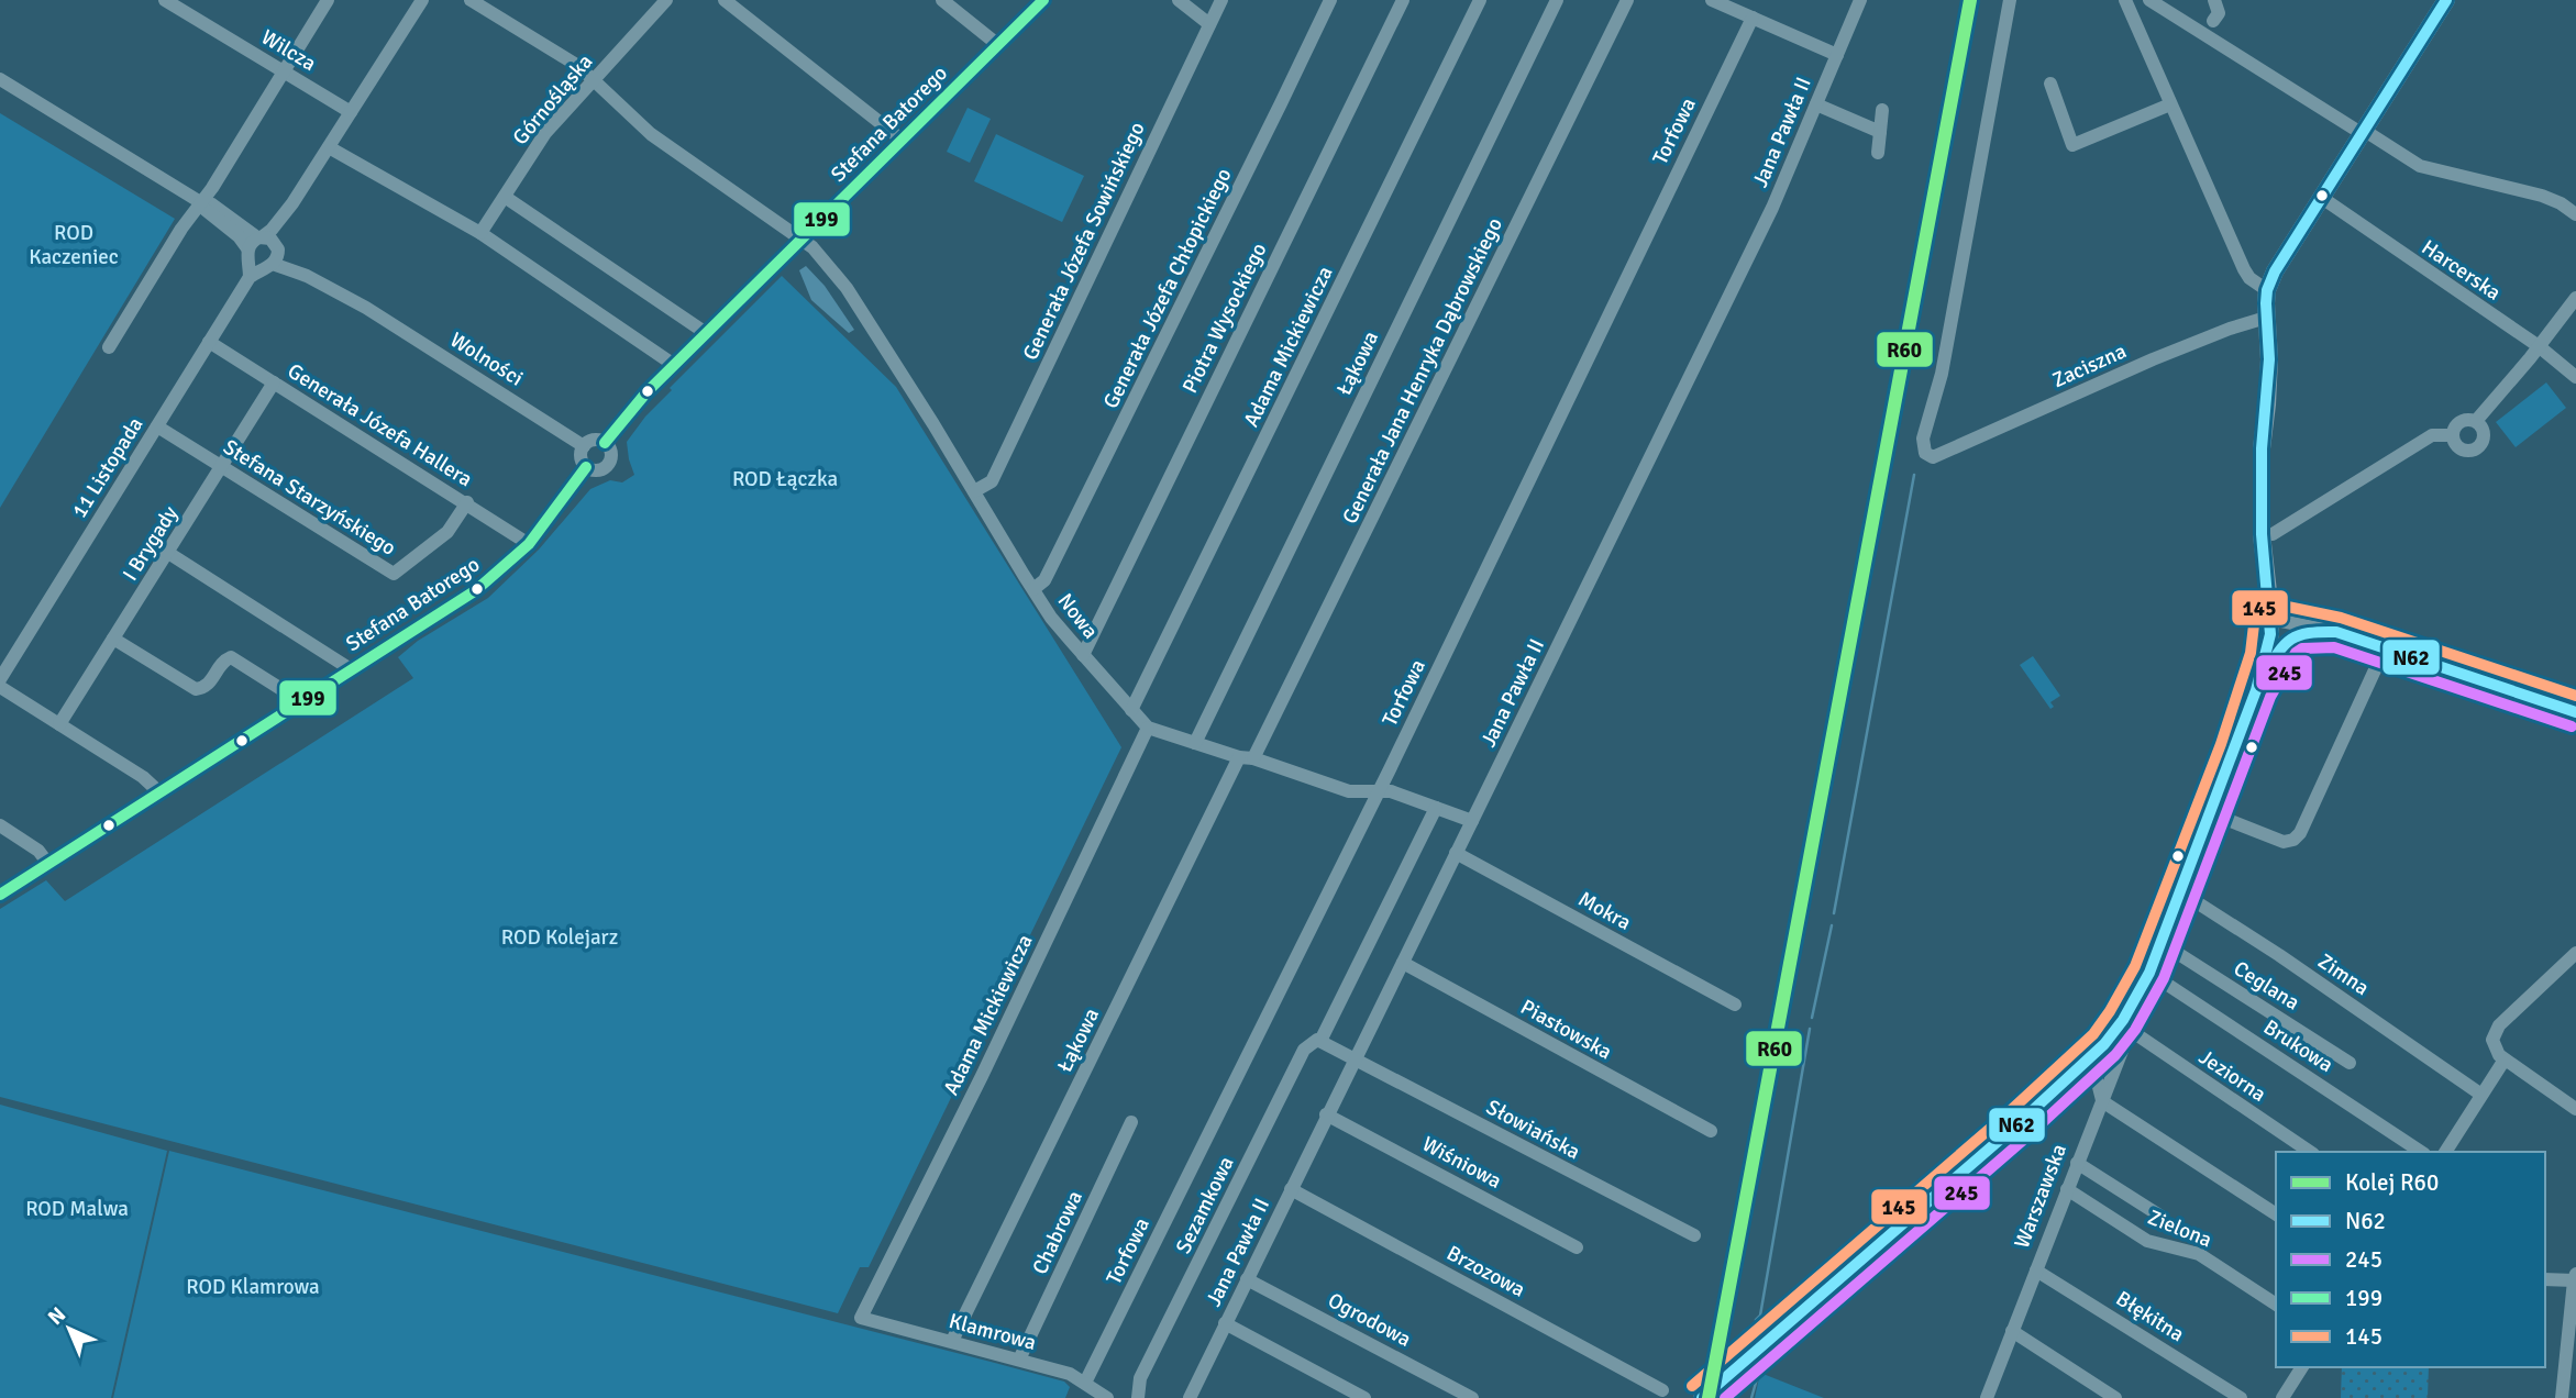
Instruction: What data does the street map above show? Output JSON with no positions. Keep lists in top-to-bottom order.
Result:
{
  "streets": {
    "main road": ["Warszawska"],
    "street": [
      "Wilcza",
      "Górnośląska",
      "Stefana Batorego",
      "Torfowa",
      "Jana Pawła II",
      "Generała Józefa Sowińskiego",
      "Harcerska",
      "Generała Józefa Chłopickiego",
      "Piotra Wysockiego",
      "Adama Mickiewicza",
      "Wolności",
      "Łąkowa",
      "Zaciszna",
      "Generała Jana Henryka Dąbrowskiego",
      "Generała Józefa Hallera",
      "11 Listopada",
      "Stefana Starzyńskiego",
      "I Brygady",
      "Nowa",
      "Mokra",
      "Zimna",
      "Ceglana",
      "Piastowska",
      "Brukowa",
      "Jeziorna",
      "Słowiańska",
      "Wiśniowa",
      "Sezamkowa",
      "Zielona",
      "Chabrowa",
      "Brzozowa",
      "Błękitna",
      "Ogrodowa",
      "Klamrowa"
    ]
  },
  "crossings": [
    ["Górnośląska", "Nowa"],
    ["Stefana Batorego", "Wolności"],
    ["Stefana Batorego", "Generała Józefa Hallera"],
    ["Stefana Batorego", "Nowa"],
    ["Torfowa", "Nowa"],
    ["Torfowa", "Klamrowa"],
    ["Jana Pawła II", "Nowa"],
    ["Jana Pawła II", "Mokra"],
    ["Jana Pawła II", "Piastowska"],
    ["Jana Pawła II", "Słowiańska"],
    ["Jana Pawła II", "Wiśniowa"],
    ["Jana Pawła II", "Brzozowa"],
    ["Jana Pawła II", "Ogrodowa"],
    ["Generała Józefa Sowińskiego", "Nowa"],
    ["Generała Józefa Chłopickiego", "Nowa"],
    ["Piotra Wysockiego", "Nowa"],
    ["Adama Mickiewicza", "Nowa"],
    ["Adama Mickiewicza", "Klamrowa"],
    ["Wolności", "11 Listopada"],
    ["Łąkowa", "Generała Jana Henryka Dąbrowskiego"],
    ["Łąkowa", "Nowa"],
    ["Łąkowa", "Klamrowa"],
    ["Zaciszna", "Warszawska"],
    ["Generała Jana Henryka Dąbrowskiego", "Nowa"],
    ["Generała Józefa Hallera", "11 Listopada"],
    ["Generała Józefa Hallera", "Stefana Starzyńskiego"],
    ["Generała Józefa Hallera", "I Brygady"],
    ["11 Listopada", "Stefana Starzyńskiego"],
    ["Stefana Starzyńskiego", "I Brygady"],
    ["Nowa", "Sezamkowa"],
    ["Zimna", "Warszawska"],
    ["Ceglana", "Warszawska"],
    ["Brukowa", "Warszawska"],
    ["Jeziorna", "Warszawska"],
    ["Warszawska", "Zielona"],
    ["Warszawska", "Błękitna"],
    ["Chabrowa", "Klamrowa"]
  ],
  "parks": [
    "ROD Kaczeniec",
    "ROD Łączka",
    "ROD Kolejarz",
    "ROD Malwa",
    "ROD Klamrowa"
  ],
  "lines": [
    "rail line R60",
    "transit line N62",
    "transit line 199",
    "transit line 145",
    "transit line 245"
  ],
  "legend": [
    "Kolej R60",
    "N62",
    "245",
    "199",
    "145"
  ],
  "north": "top left"
}
